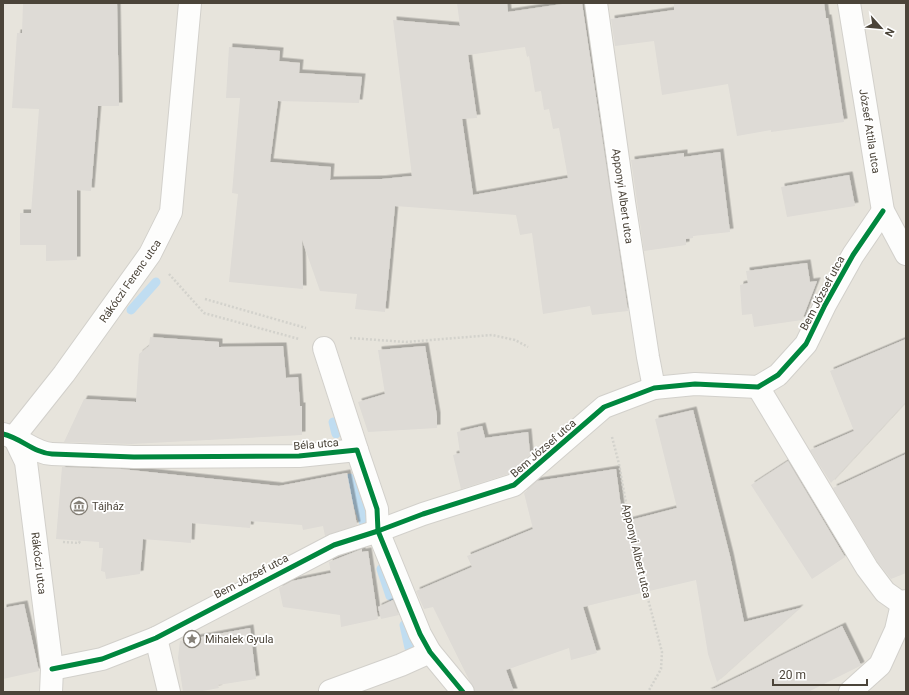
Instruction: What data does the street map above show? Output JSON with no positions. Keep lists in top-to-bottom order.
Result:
{
  "streets": {
    "street": [
      "József Attila utca",
      "Apponyi Albert utca",
      "Rákóczi Ferenc utca",
      "Bem József utca",
      "Béla utca",
      "Rákóczi utca"
    ]
  },
  "crossings": [
    ["József Attila utca", "Bem József utca"],
    ["Apponyi Albert utca", "Bem József utca"],
    ["Rákóczi Ferenc utca", "Béla utca"],
    ["Rákóczi Ferenc utca", "Rákóczi utca"],
    ["Bem József utca", "Béla utca"],
    ["Bem József utca", "Rákóczi utca"],
    ["Béla utca", "Rákóczi utca"]
  ],
  "places": {
    "museum": ["Tájház"],
    "place": ["Mihalek Gyula"]
  },
  "scale_bar": "20 m",
  "north": "bottom right"
}
